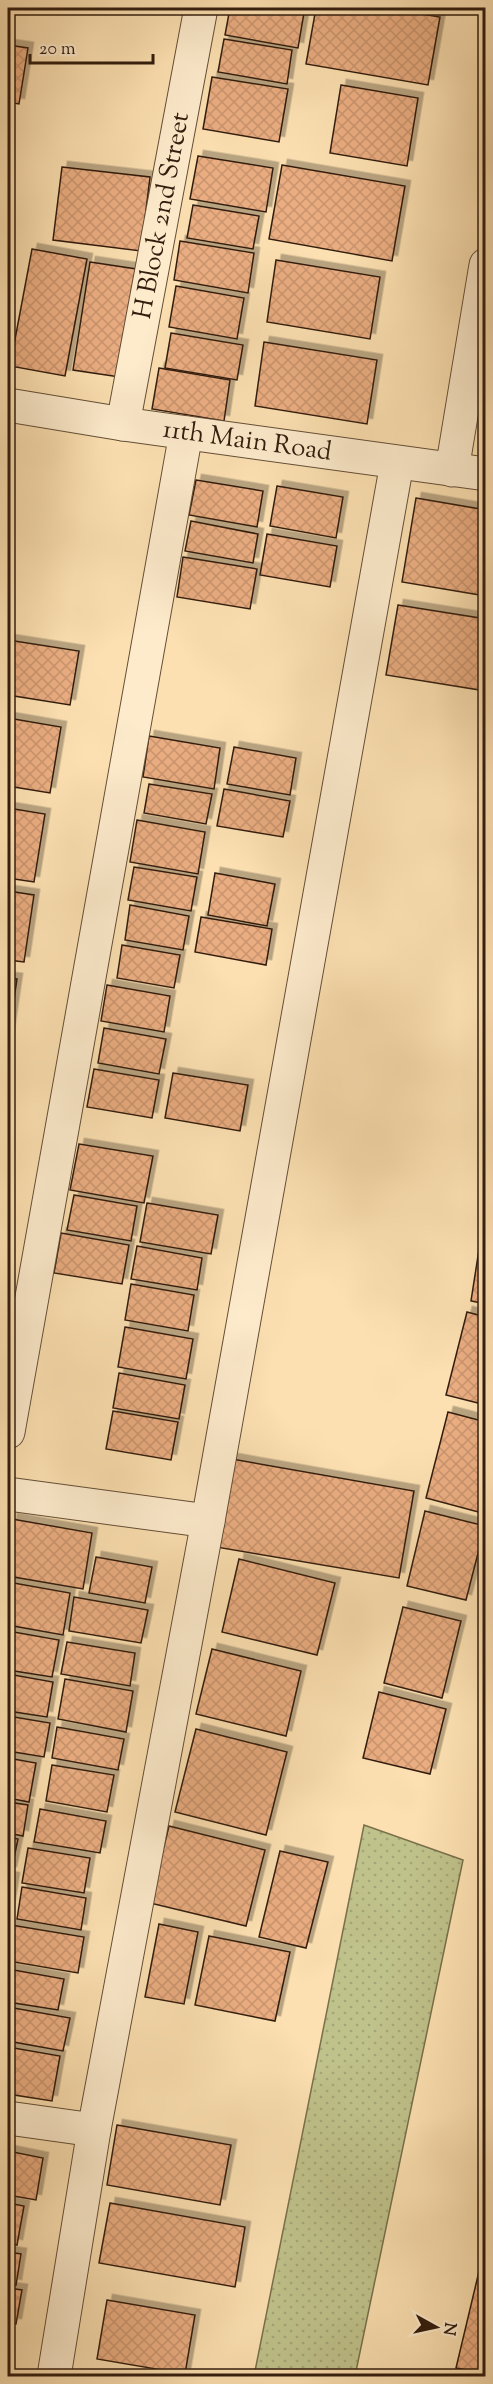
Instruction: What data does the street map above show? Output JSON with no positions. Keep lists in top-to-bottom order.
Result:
{
  "streets": {
    "street": ["H Block 2nd Street", "11th Main Road"]
  },
  "crossings": [
    ["H Block 2nd Street", "11th Main Road"]
  ],
  "scale_bar": "20 m",
  "north": "right"
}
